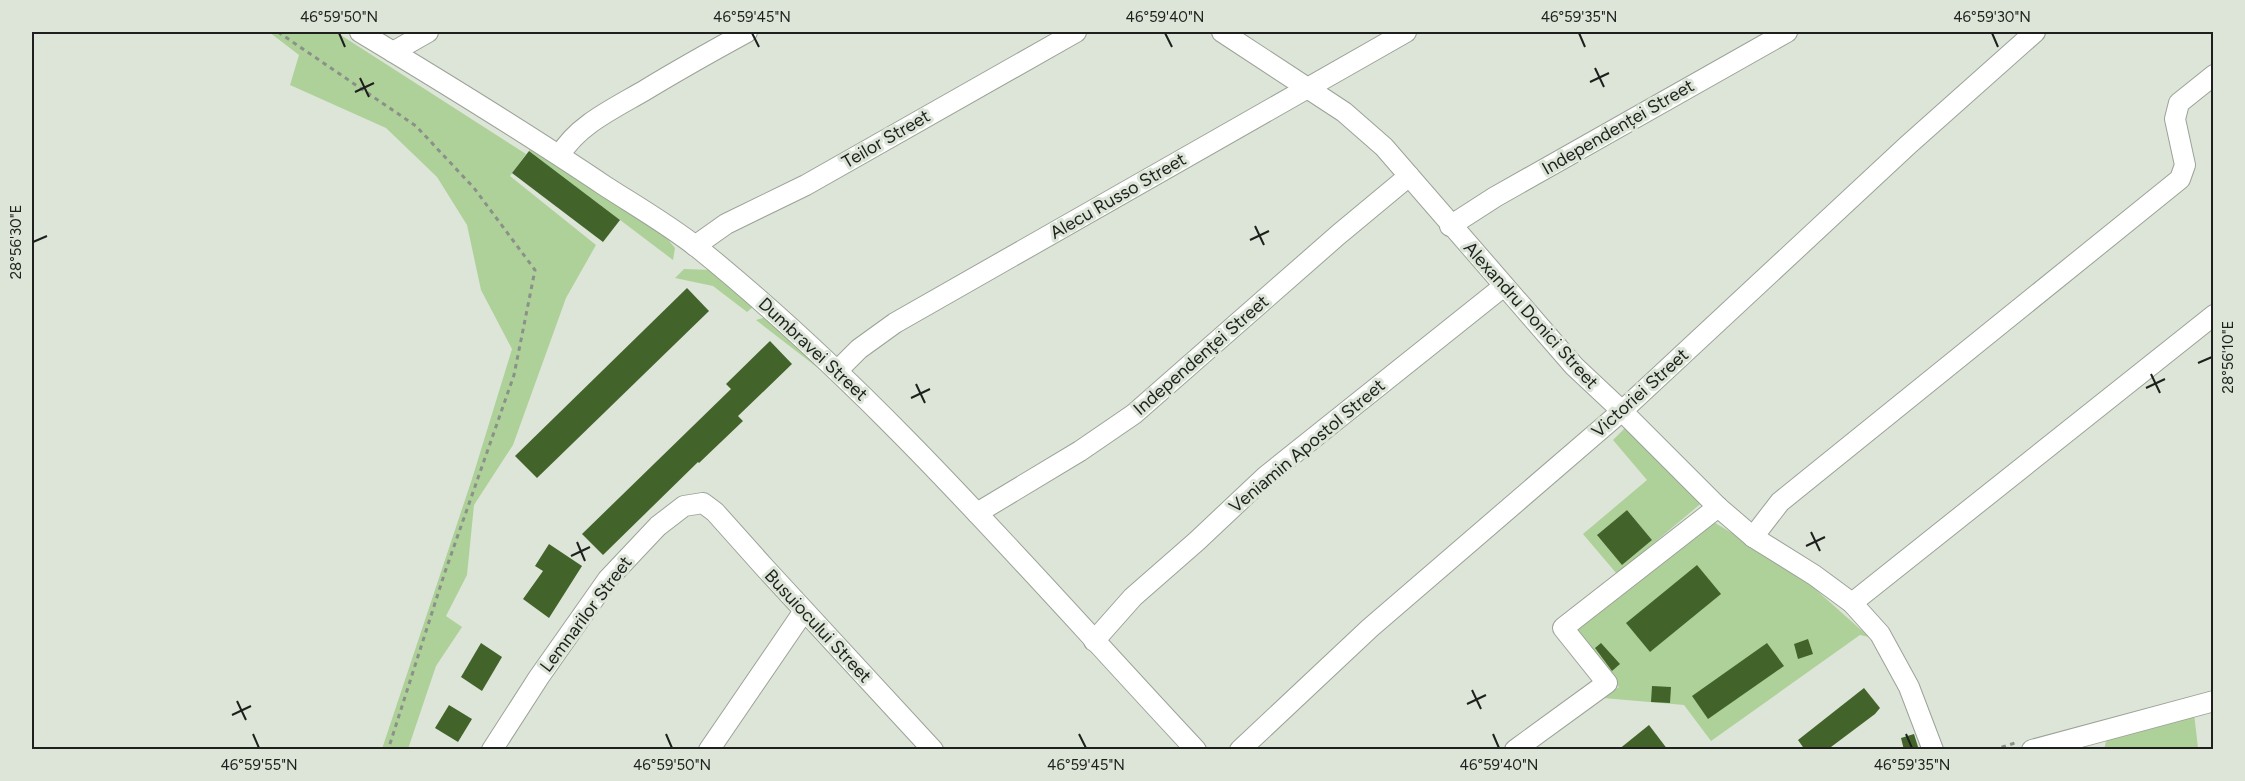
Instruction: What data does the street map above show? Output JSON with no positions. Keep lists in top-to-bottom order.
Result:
{
  "streets": {
    "street": [
      "Independenței Street",
      "Teilor Street",
      "Alecu Russo Street",
      "Alexandru Donici Street",
      "Dumbravei Street",
      "Independenţei Street",
      "Victoriei Street",
      "Veniamin Apostol Street",
      "Lemnarilor Street",
      "Busuiocului Street"
    ]
  },
  "crossings": [
    ["Independenței Street", "Alexandru Donici Street"],
    ["Teilor Street", "Dumbravei Street"],
    ["Alecu Russo Street", "Alexandru Donici Street"],
    ["Alecu Russo Street", "Dumbravei Street"],
    ["Alexandru Donici Street", "Independenţei Street"],
    ["Alexandru Donici Street", "Victoriei Street"],
    ["Alexandru Donici Street", "Veniamin Apostol Street"],
    ["Dumbravei Street", "Independenţei Street"],
    ["Dumbravei Street", "Veniamin Apostol Street"],
    ["Lemnarilor Street", "Busuiocului Street"]
  ],
  "coordinates": [
    "46°59'50\"N",
    "46°59'45\"N",
    "46°59'40\"N",
    "46°59'35\"N",
    "46°59'30\"N",
    "28°56'30\"E",
    "28°56'10\"E",
    "46°59'55\"N"
  ]
}
